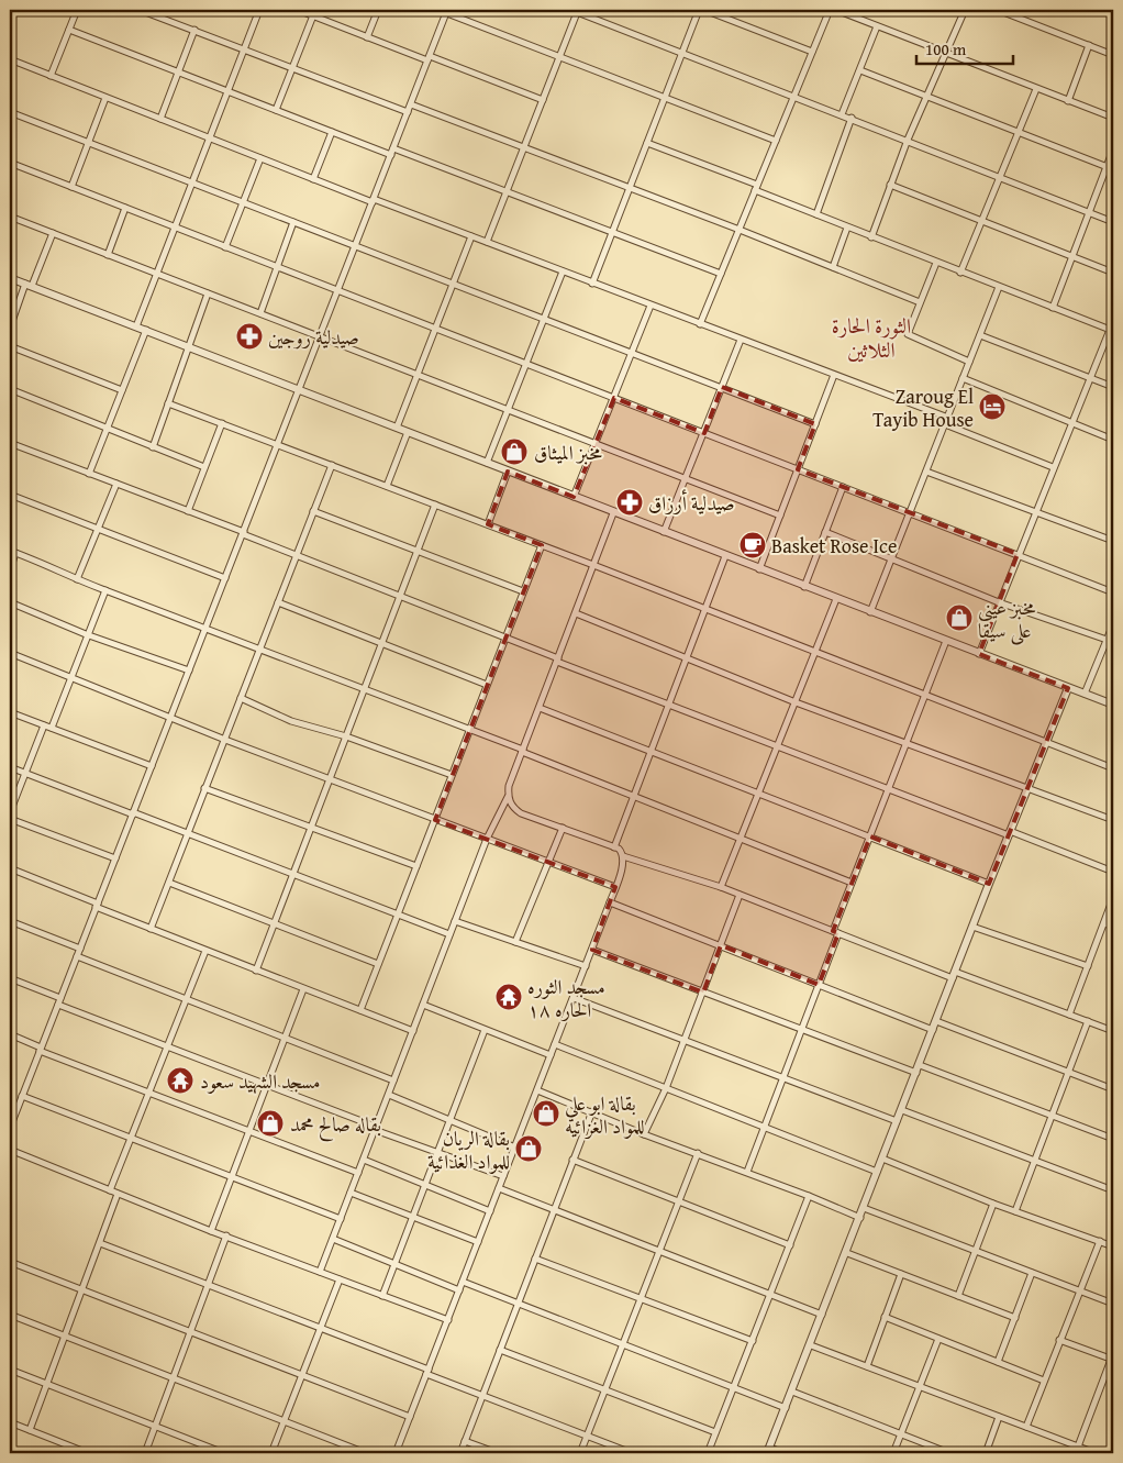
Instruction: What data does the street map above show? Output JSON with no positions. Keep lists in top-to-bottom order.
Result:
{
  "districts": ["الثورة الحارة الثلاثين"],
  "places": {
    "pharmacy": ["صيدلية روجين", "صيدلية أرزاق"],
    "hotel": ["Zaroug El Tayib House"],
    "shop": [
      "مخبز الميثاق",
      "مخبز عيني على سيقا",
      "بقالة ابو علي للمواد الغزائيه",
      "بقاله صالح محمد",
      "بقالة الريان للمواد الغذائية"
    ],
    "cafe": ["Basket Rose Ice"],
    "temple": ["مسجد الثوره الحاره ١٨", "مسجد الشهيد سعود"]
  },
  "scale_bar": "100 m"
}
